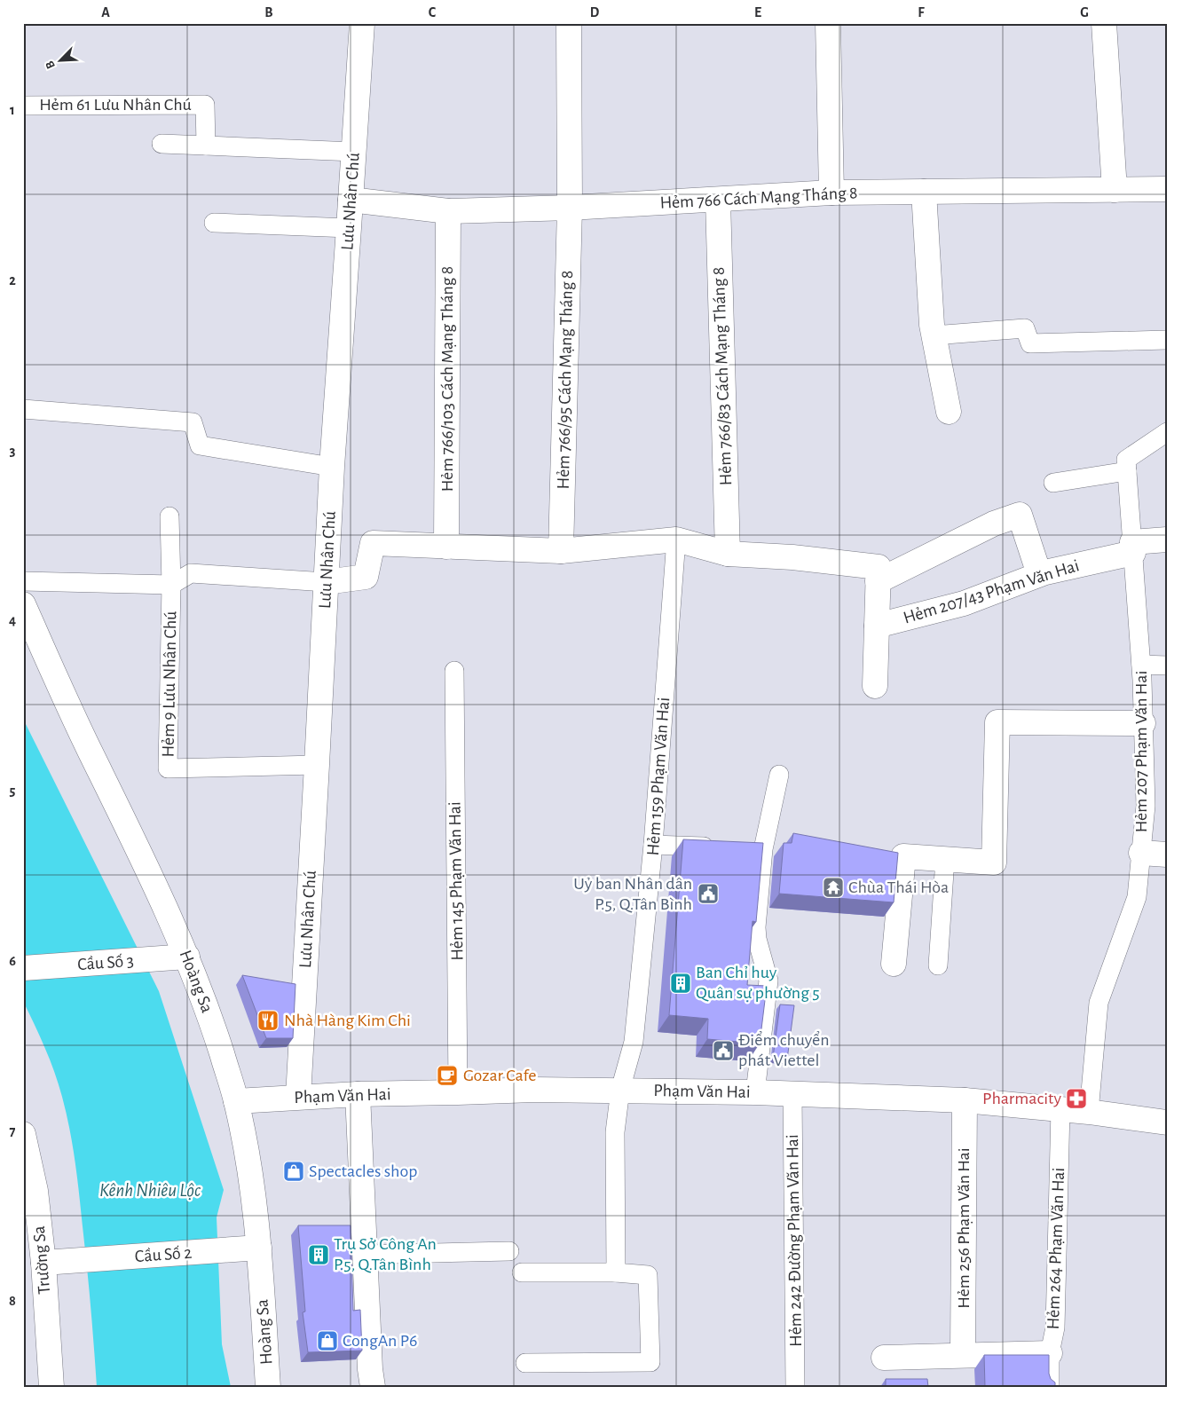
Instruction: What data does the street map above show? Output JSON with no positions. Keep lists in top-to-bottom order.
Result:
{
  "streets": {
    "street": [
      "Hẻm 766 Cách Mạng Tháng 8",
      "Lưu Nhân Chú",
      "Hẻm 766/83 Cách Mạng Tháng 8",
      "Hẻm 766/103 Cách Mạng Tháng 8",
      "Hẻm 766/95 Cách Mạng Tháng 8",
      "Hẻm 207/43 Phạm Văn Hai",
      "Cầu Số 3",
      "Hoàng Sa",
      "Phạm Văn Hai",
      "Hẻm 256 Phạm Văn Hai",
      "Cầu Số 2",
      "Trường Sa"
    ],
    "lane": [
      "Hẻm 61 Lưu Nhân Chú",
      "Hẻm 9 Lưu Nhân Chú",
      "Hẻm 207 Phạm Văn Hai",
      "Hẻm 159 Phạm Văn Hai",
      "Hẻm 145 Phạm Văn Hai",
      "Hẻm 242 Đường Phạm Văn Hai",
      "Hẻm 264 Phạm Văn Hai"
    ]
  },
  "crossings": [
    ["Hẻm 766 Cách Mạng Tháng 8", "Lưu Nhân Chú"],
    ["Hẻm 766 Cách Mạng Tháng 8", "Hẻm 766/83 Cách Mạng Tháng 8"],
    ["Hẻm 766 Cách Mạng Tháng 8", "Hẻm 766/103 Cách Mạng Tháng 8"],
    ["Hẻm 766 Cách Mạng Tháng 8", "Hẻm 766/95 Cách Mạng Tháng 8"],
    ["Lưu Nhân Chú", "Hẻm 9 Lưu Nhân Chú"],
    ["Lưu Nhân Chú", "Phạm Văn Hai"],
    ["Hẻm 207/43 Phạm Văn Hai", "Hẻm 207 Phạm Văn Hai"],
    ["Hẻm 207 Phạm Văn Hai", "Phạm Văn Hai"],
    ["Hẻm 159 Phạm Văn Hai", "Phạm Văn Hai"],
    ["Hẻm 145 Phạm Văn Hai", "Phạm Văn Hai"],
    ["Cầu Số 3", "Hoàng Sa"],
    ["Hoàng Sa", "Phạm Văn Hai"],
    ["Hoàng Sa", "Cầu Số 2"],
    ["Phạm Văn Hai", "Hẻm 256 Phạm Văn Hai"],
    ["Phạm Văn Hai", "Hẻm 242 Đường Phạm Văn Hai"],
    ["Phạm Văn Hai", "Hẻm 264 Phạm Văn Hai"],
    ["Cầu Số 2", "Trường Sa"]
  ],
  "water": ["Kênh Nhiêu Lộc"],
  "places": {
    "temple": ["Chùa Thái Hòa"],
    "public building": ["Uỷ ban Nhân dân P.5, Q.Tân Bình", "Điểm chuyển phát Viettel"],
    "building": ["Ban Chỉ huy Quân sự phường 5", "Trụ Sở Công An P.5, Q.Tân Bình"],
    "restaurant": ["Nhà Hàng Kim Chi"],
    "cafe": ["Gozar Cafe"],
    "pharmacy": ["Pharmacity"],
    "shop": ["Spectacles shop", "CongAn P6"]
  },
  "north": "bottom left",
  "grid": {
    "columns": [
      "A",
      "B",
      "C",
      "D",
      "E",
      "F",
      "G"
    ],
    "rows": [
      "1",
      "2",
      "3",
      "4",
      "5",
      "6",
      "7",
      "8"
    ]
  }
}
